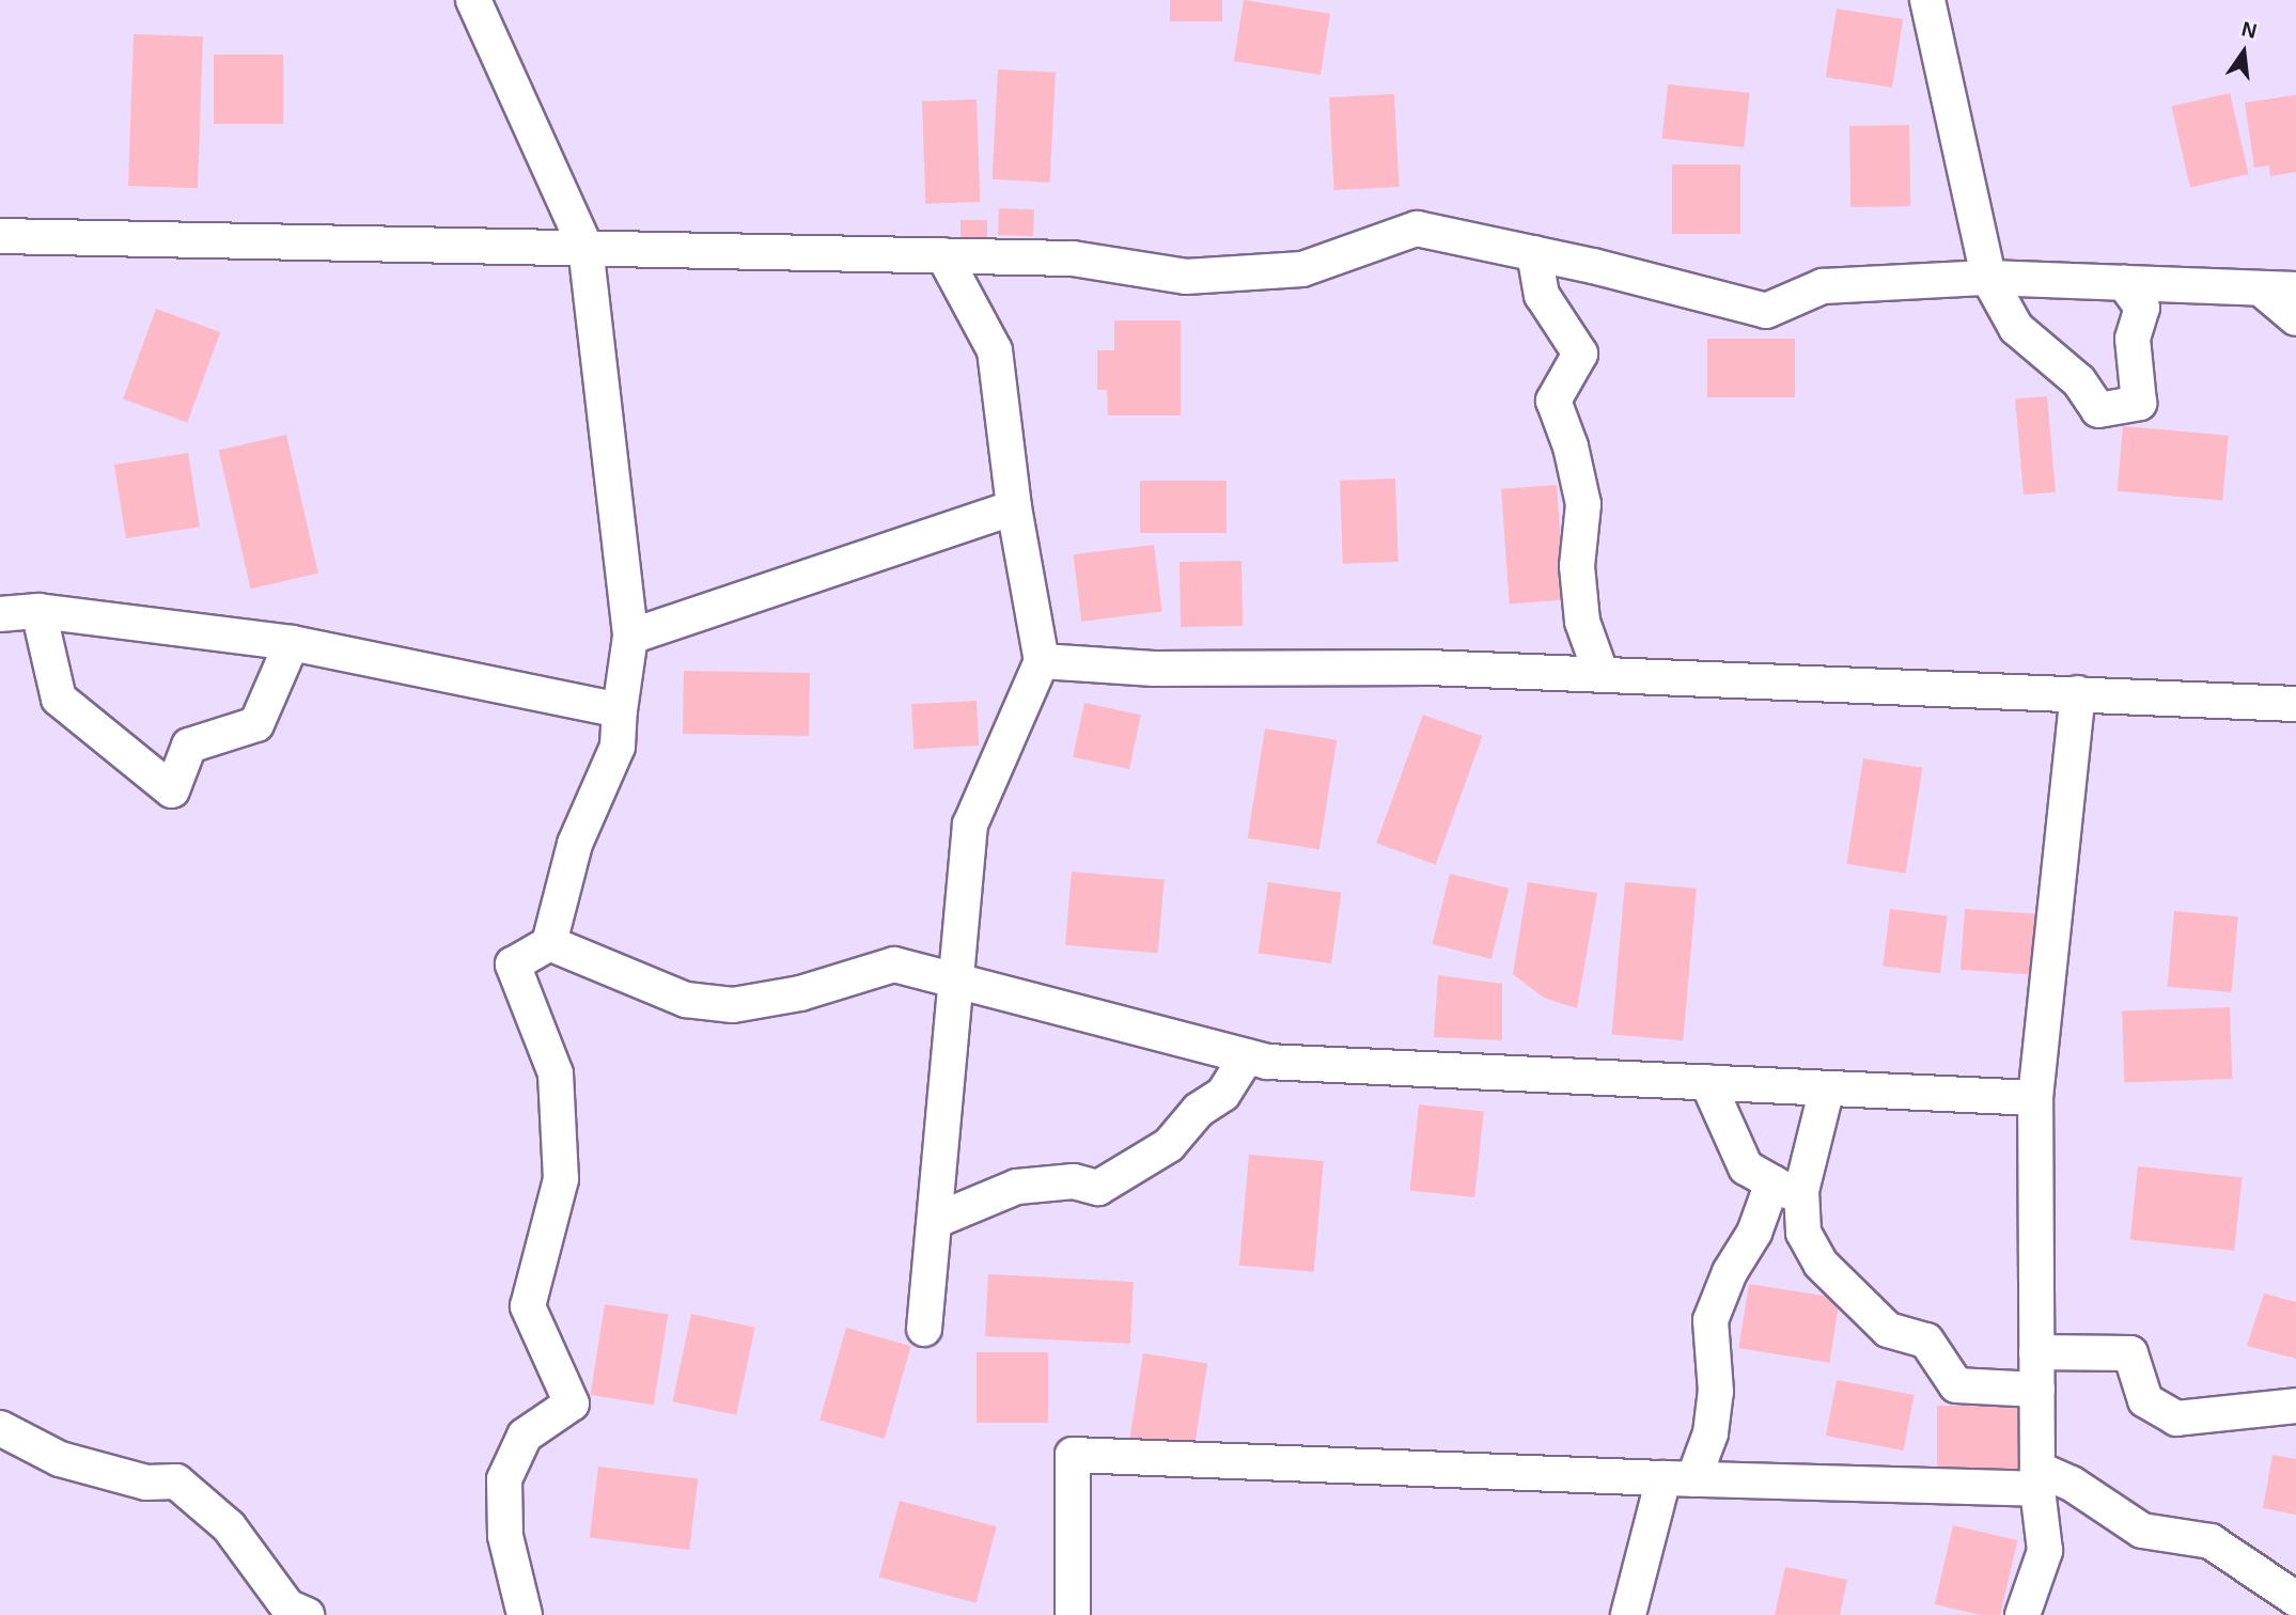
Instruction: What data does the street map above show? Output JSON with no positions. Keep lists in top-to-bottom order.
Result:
{
  "north": "top"
}
